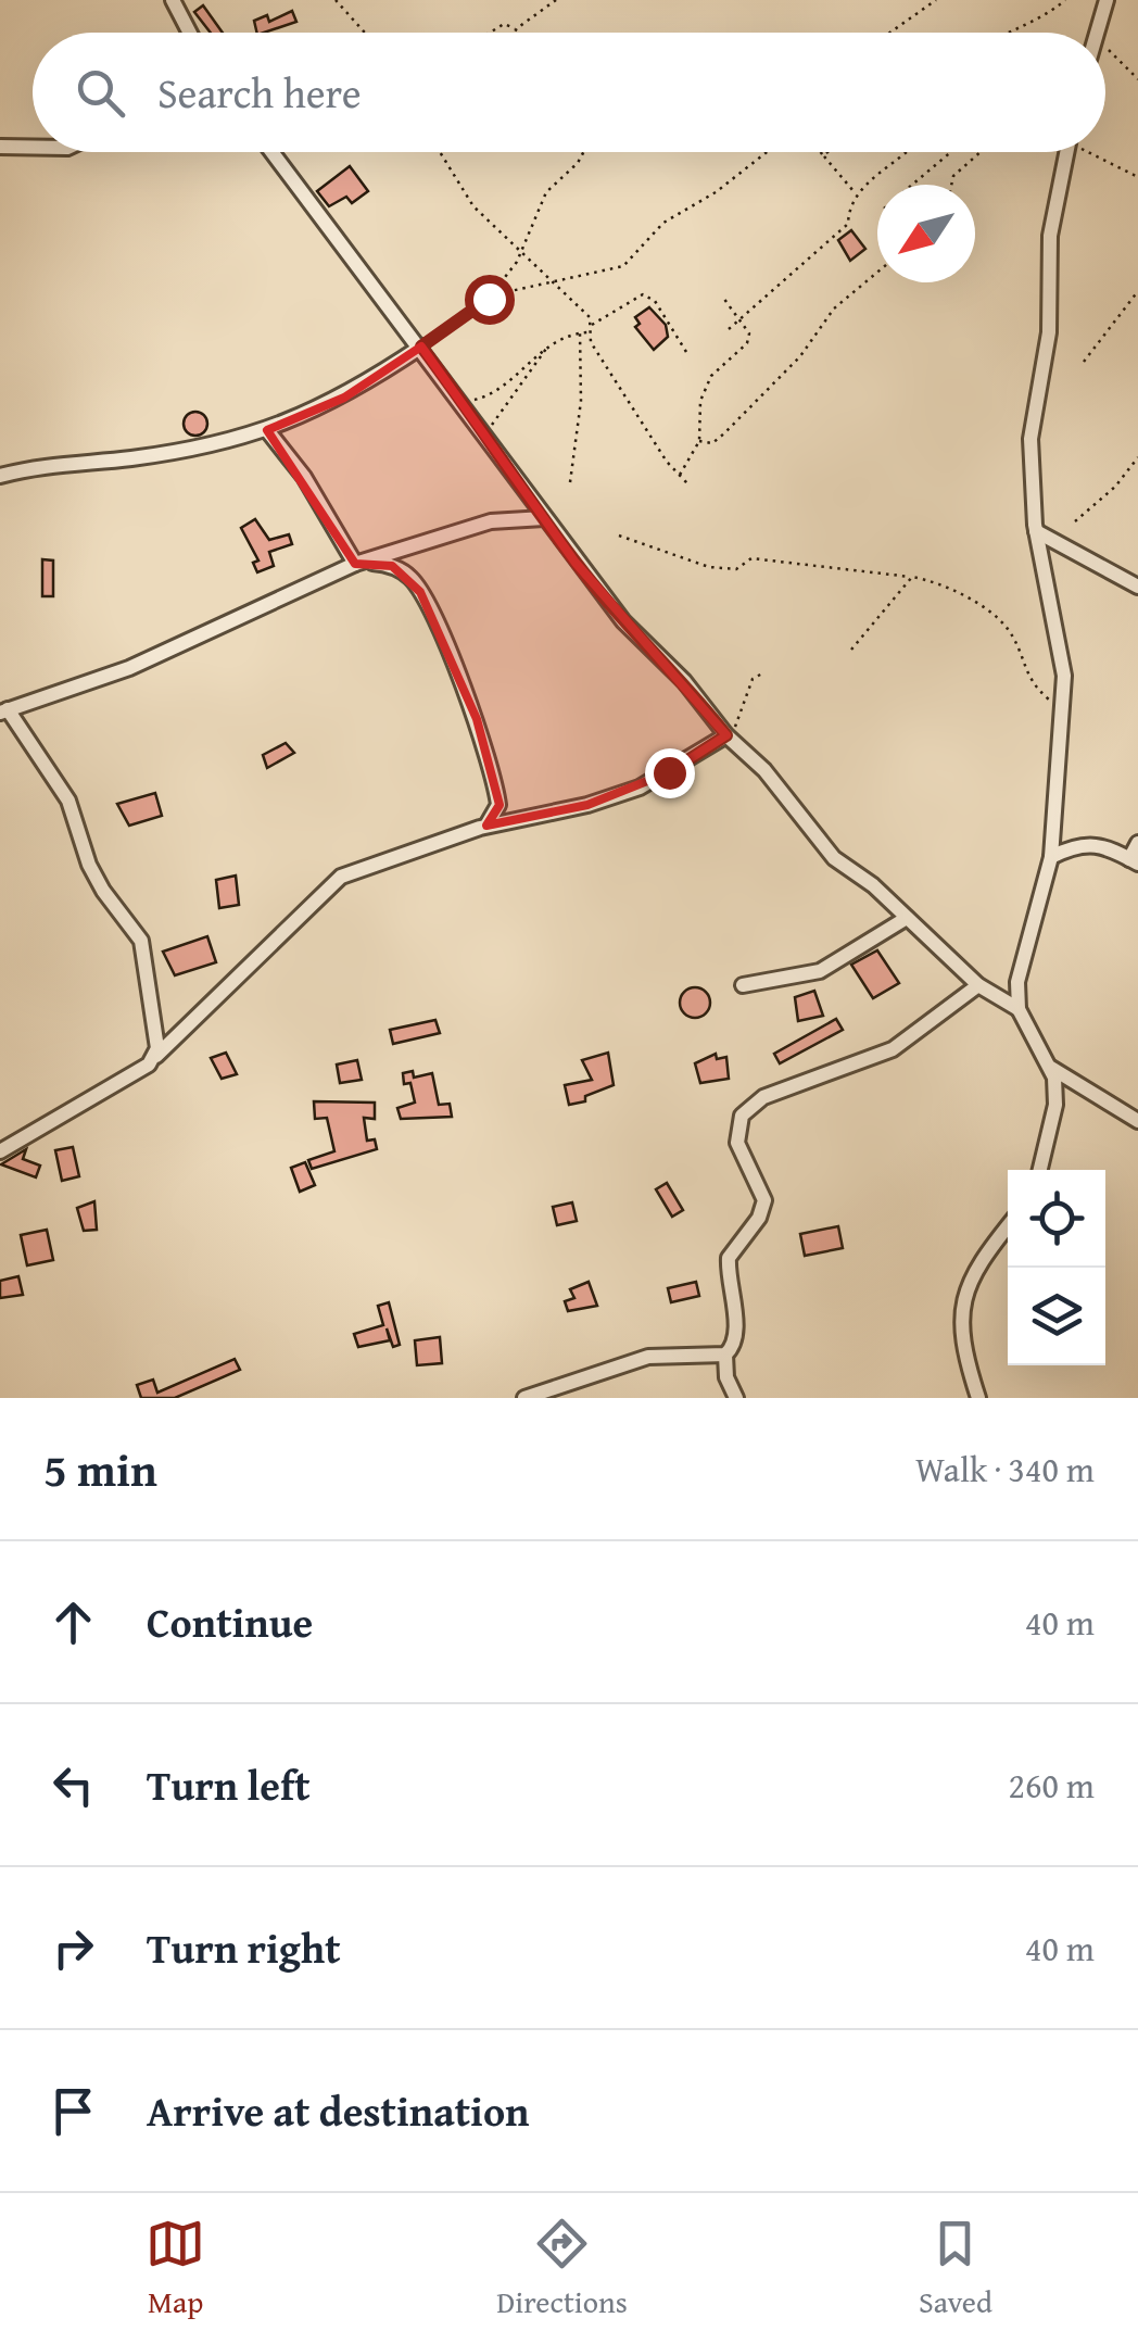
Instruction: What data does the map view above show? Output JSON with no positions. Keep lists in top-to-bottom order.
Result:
{
  "north": "bottom left",
  "page": {
    "search": "Search here",
    "heading": ["5 min", "Walk · 340 m"],
    "list": [
      ["Continue", "40 m"],
      ["Turn left", "260 m"],
      ["Turn right", "40 m"],
      "Arrive at destination"
    ],
    "nav": ["Map", "Directions", "Saved"]
  }
}
